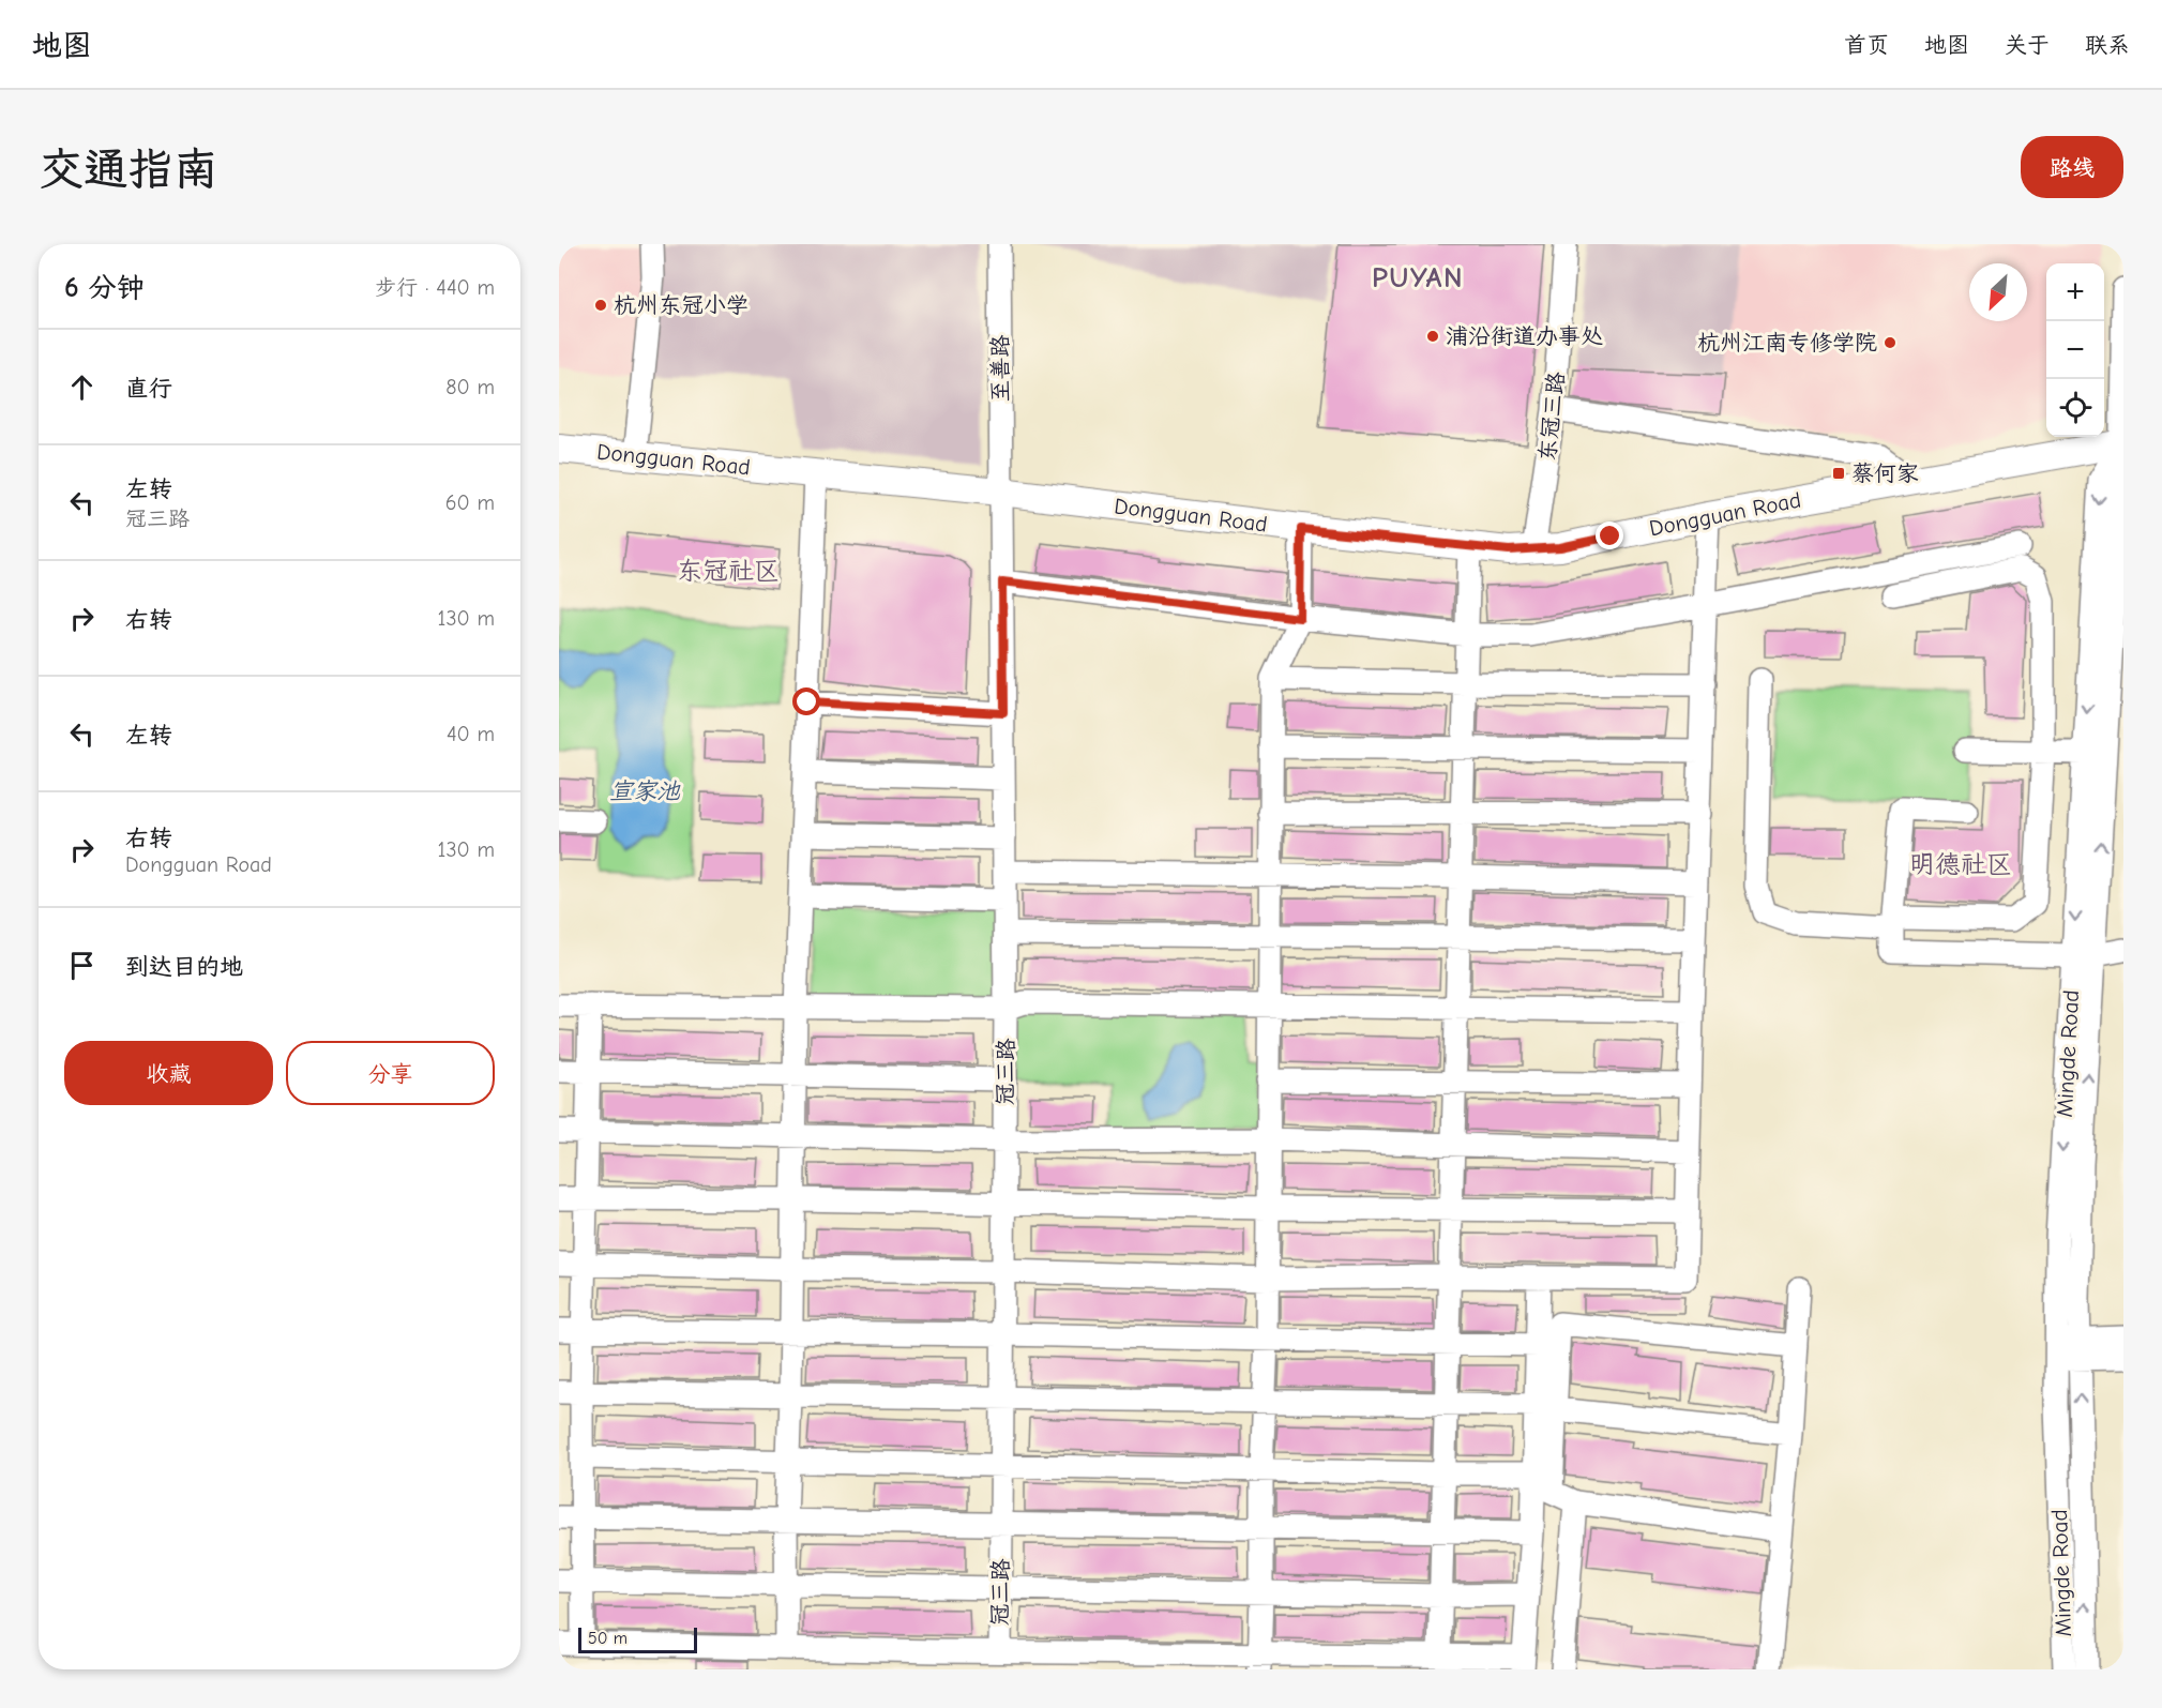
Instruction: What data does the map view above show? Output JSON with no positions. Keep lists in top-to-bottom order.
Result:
{
  "streets": {
    "main road": ["Dongguan Road"],
    "street": [
      "至善路",
      "东冠三路",
      "Mingde Road",
      "冠三路"
    ]
  },
  "crossings": [
    ["至善路", "Dongguan Road"],
    ["至善路", "冠三路"],
    ["东冠三路", "Dongguan Road"],
    ["Dongguan Road", "Mingde Road"],
    ["Dongguan Road", "冠三路"]
  ],
  "districts": ["PUYAN", "东冠社区", "明德社区"],
  "water": ["宣家池"],
  "places": {
    "other": ["杭州东冠小学", "浦沿街道办事处", "杭州江南专修学院"],
    "transit": ["蔡何家"]
  },
  "scale_bar": "50 m",
  "north": "bottom left",
  "page": {
    "header": "地图",
    "nav": [
      "首页",
      "地图",
      "关于",
      "联系"
    ],
    "buttons": [
      "路线",
      ["收藏", "分享"]
    ],
    "title": "交通指南",
    "heading": ["6 分钟", "步行 · 440 m"],
    "map_buttons": ["+", "−"],
    "list": [
      ["直行", "80 m"],
      ["左转", "冠三路", "60 m"],
      ["右转", "130 m"],
      ["左转", "40 m"],
      ["右转", "Dongguan Road", "130 m"],
      "到达目的地"
    ],
    "scale": "50 m"
  }
}
